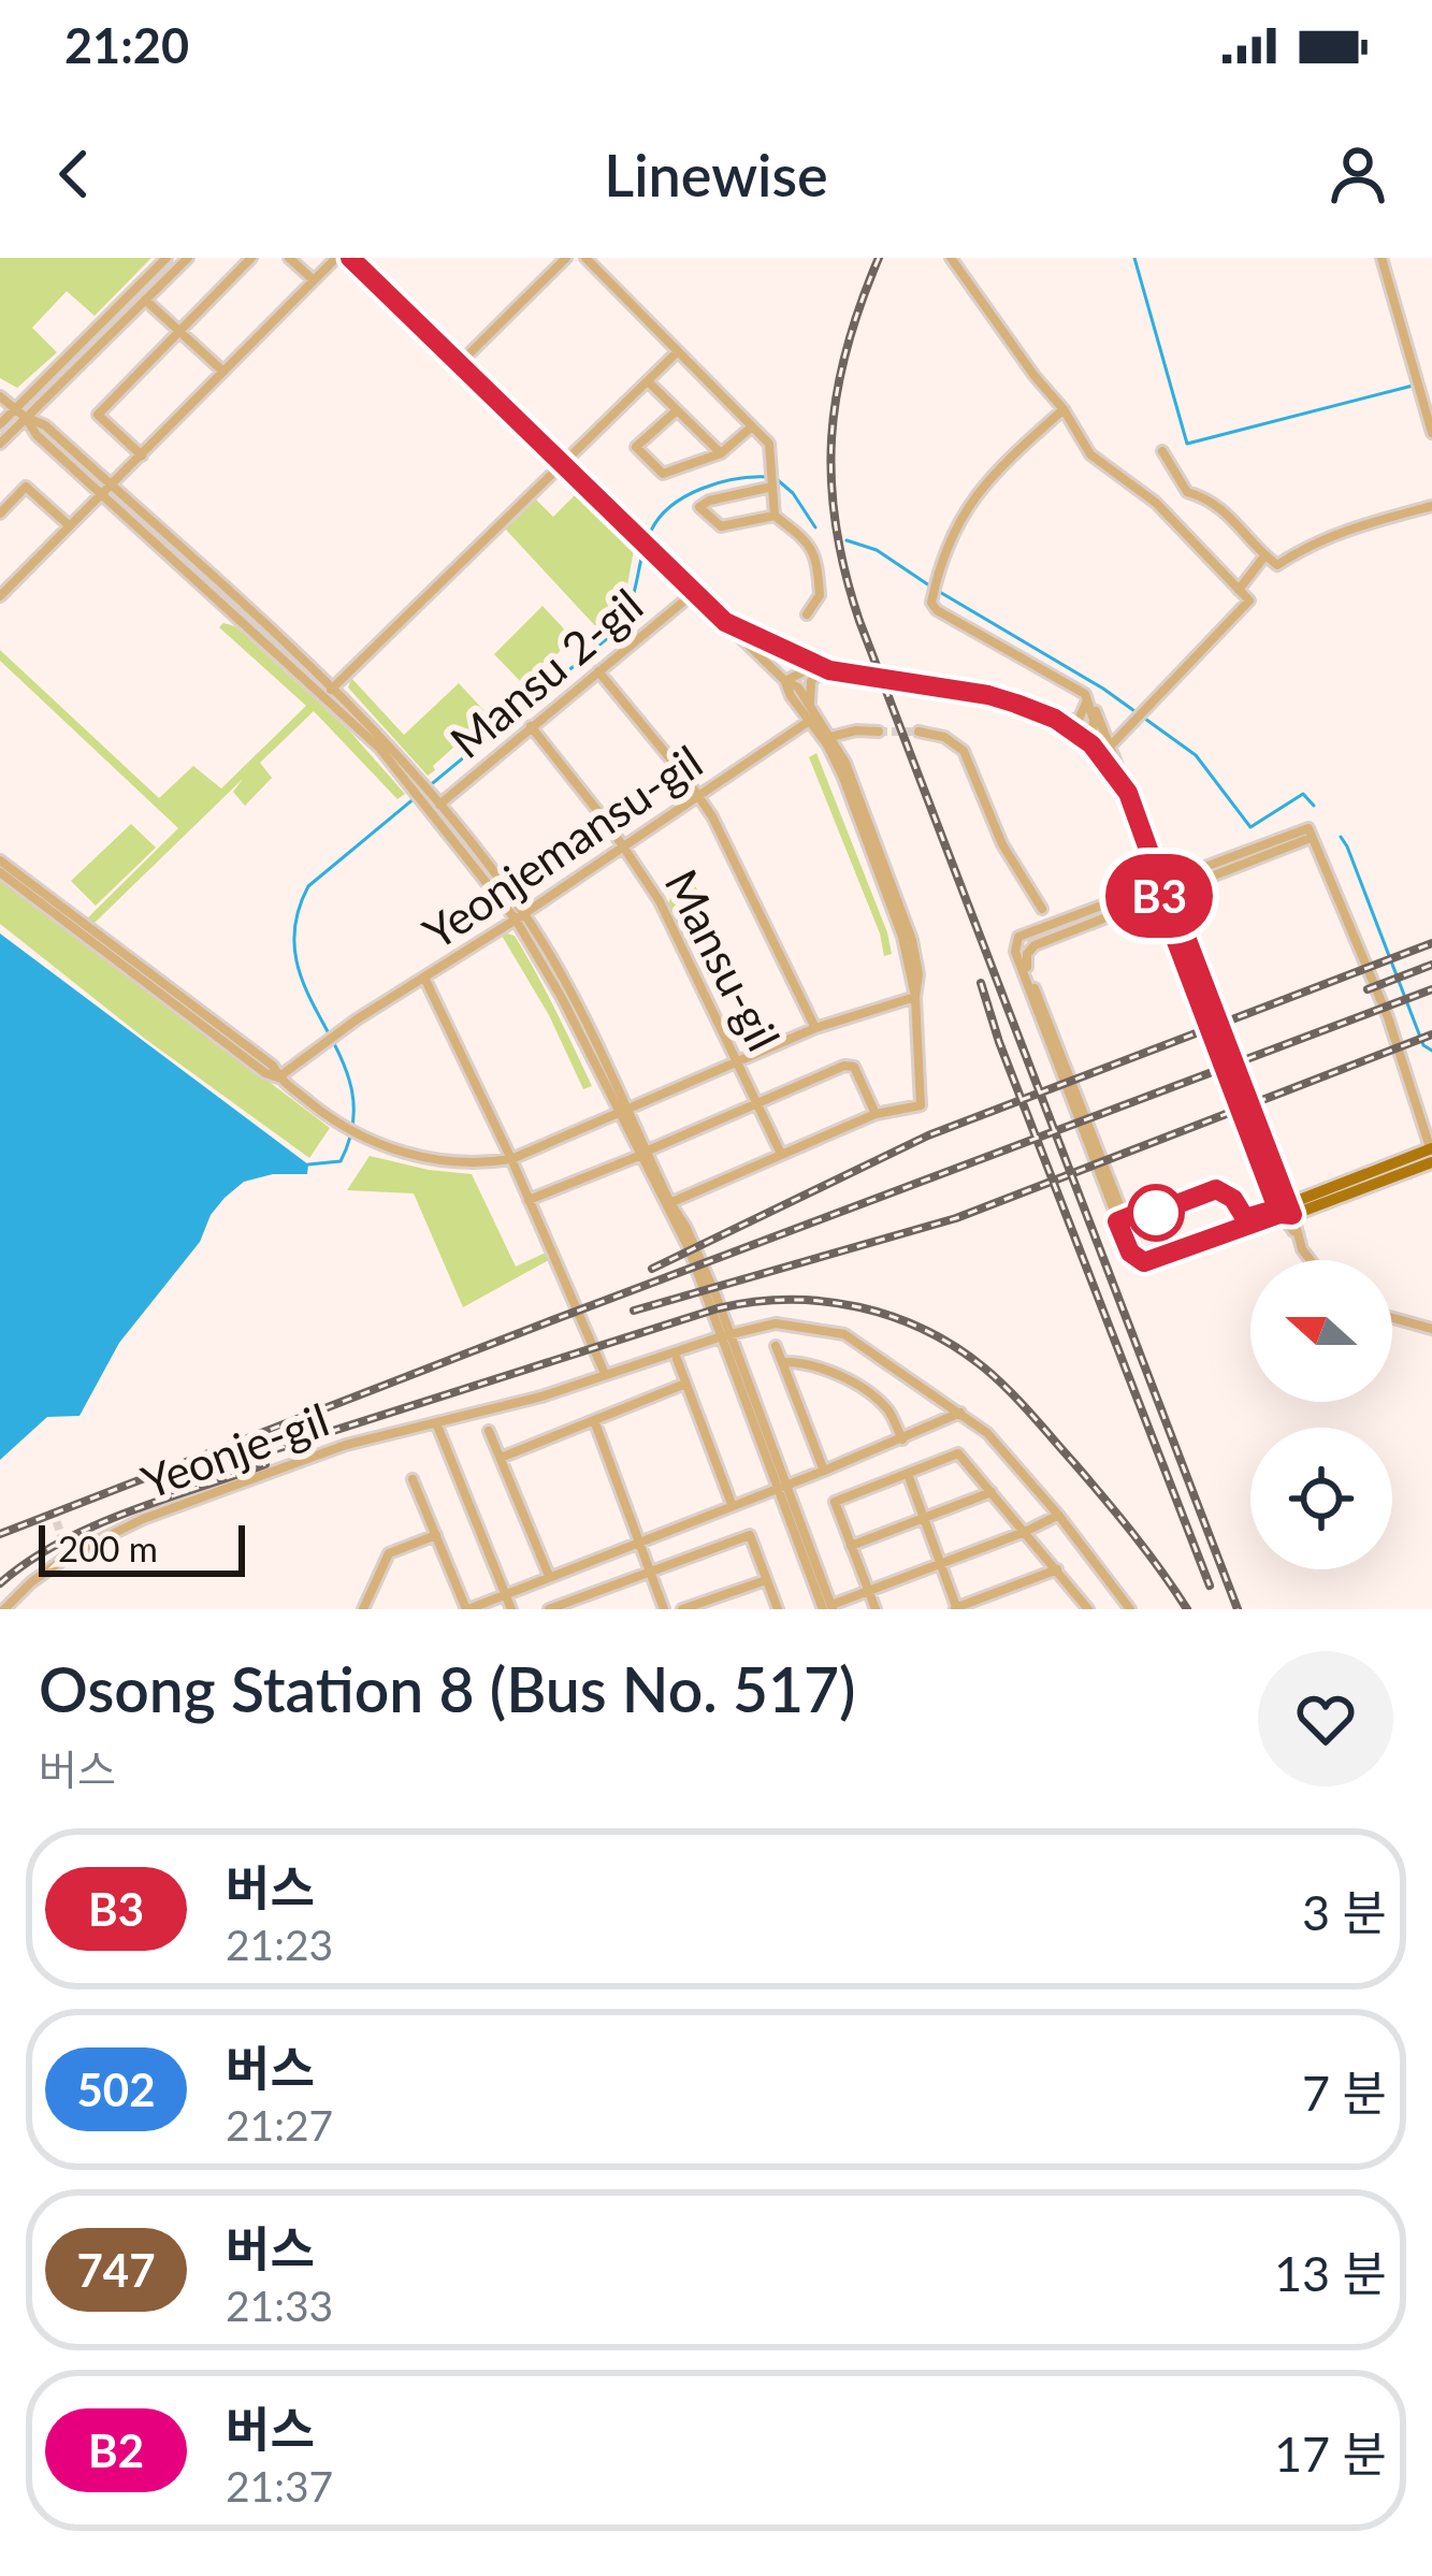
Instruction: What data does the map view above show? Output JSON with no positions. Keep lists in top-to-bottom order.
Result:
{
  "streets": {
    "street": [
      "Mansu 2-gil",
      "Yeonjemansu-gil",
      "Mansu-gil",
      "Yeonje-gil"
    ]
  },
  "crossings": [
    ["Mansu 2-gil", "Mansu-gil"],
    ["Yeonjemansu-gil", "Mansu-gil"]
  ],
  "lines": ["bus line B3"],
  "scale_bar": "200 m",
  "north": "left",
  "page": {
    "status": "21:20",
    "header": "Linewise",
    "on_map": "B3",
    "scale": "200 m",
    "heading": ["Osong Station 8 (Bus No. 517)", "버스"],
    "list": [
      {
        "mark": "B3",
        "name": "버스",
        "note": "21:23",
        "value": "3 분"
      },
      {
        "mark": "502",
        "name": "버스",
        "note": "21:27",
        "value": "7 분"
      },
      {
        "mark": "747",
        "name": "버스",
        "note": "21:33",
        "value": "13 분"
      },
      {
        "mark": "B2",
        "name": "버스",
        "note": "21:37",
        "value": "17 분"
      }
    ]
  }
}
